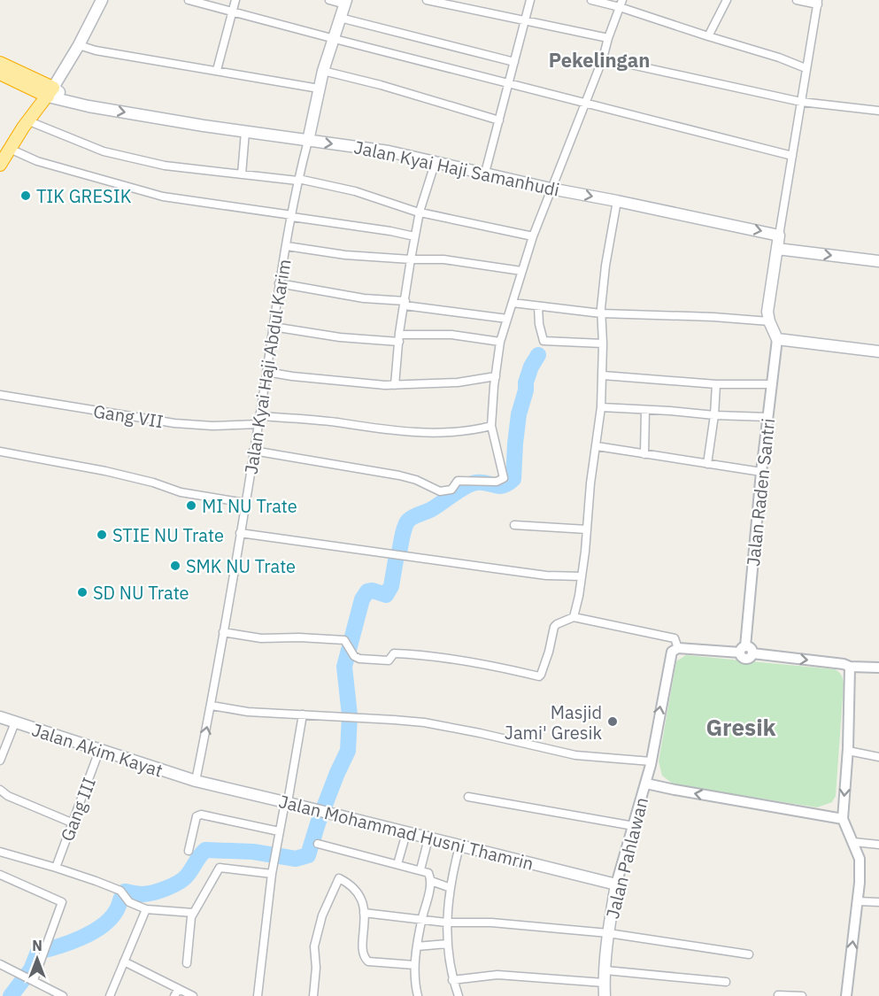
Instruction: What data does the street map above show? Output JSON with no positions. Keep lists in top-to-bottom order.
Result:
{
  "streets": {
    "main road": [
      "Jalan Kyai Haji Samanhudi",
      "Jalan Akim Kayat",
      "Jalan Mohammad Husni Thamrin",
      "Jalan Pahlawan"
    ],
    "street": [
      "Jalan Kyai Haji Abdul Karim",
      "Gang VII",
      "Jalan Raden Santri",
      "Gang III"
    ]
  },
  "crossings": [
    ["Jalan Kyai Haji Samanhudi", "Jalan Kyai Haji Abdul Karim"],
    ["Jalan Kyai Haji Abdul Karim", "Gang VII"],
    ["Jalan Kyai Haji Abdul Karim", "Jalan Akim Kayat"],
    ["Jalan Kyai Haji Abdul Karim", "Jalan Mohammad Husni Thamrin"],
    ["Jalan Akim Kayat", "Gang III"],
    ["Jalan Akim Kayat", "Jalan Mohammad Husni Thamrin"],
    ["Jalan Mohammad Husni Thamrin", "Jalan Pahlawan"]
  ],
  "one_way": ["Jalan Kyai Haji Samanhudi"],
  "districts": ["Pekelingan", "Gresik"],
  "places": [
    "TIK GRESIK",
    "MI NU Trate",
    "STIE NU Trate",
    "SMK NU Trate",
    "SD NU Trate",
    "Masjid Jami' Gresik"
  ],
  "north": "top"
}
